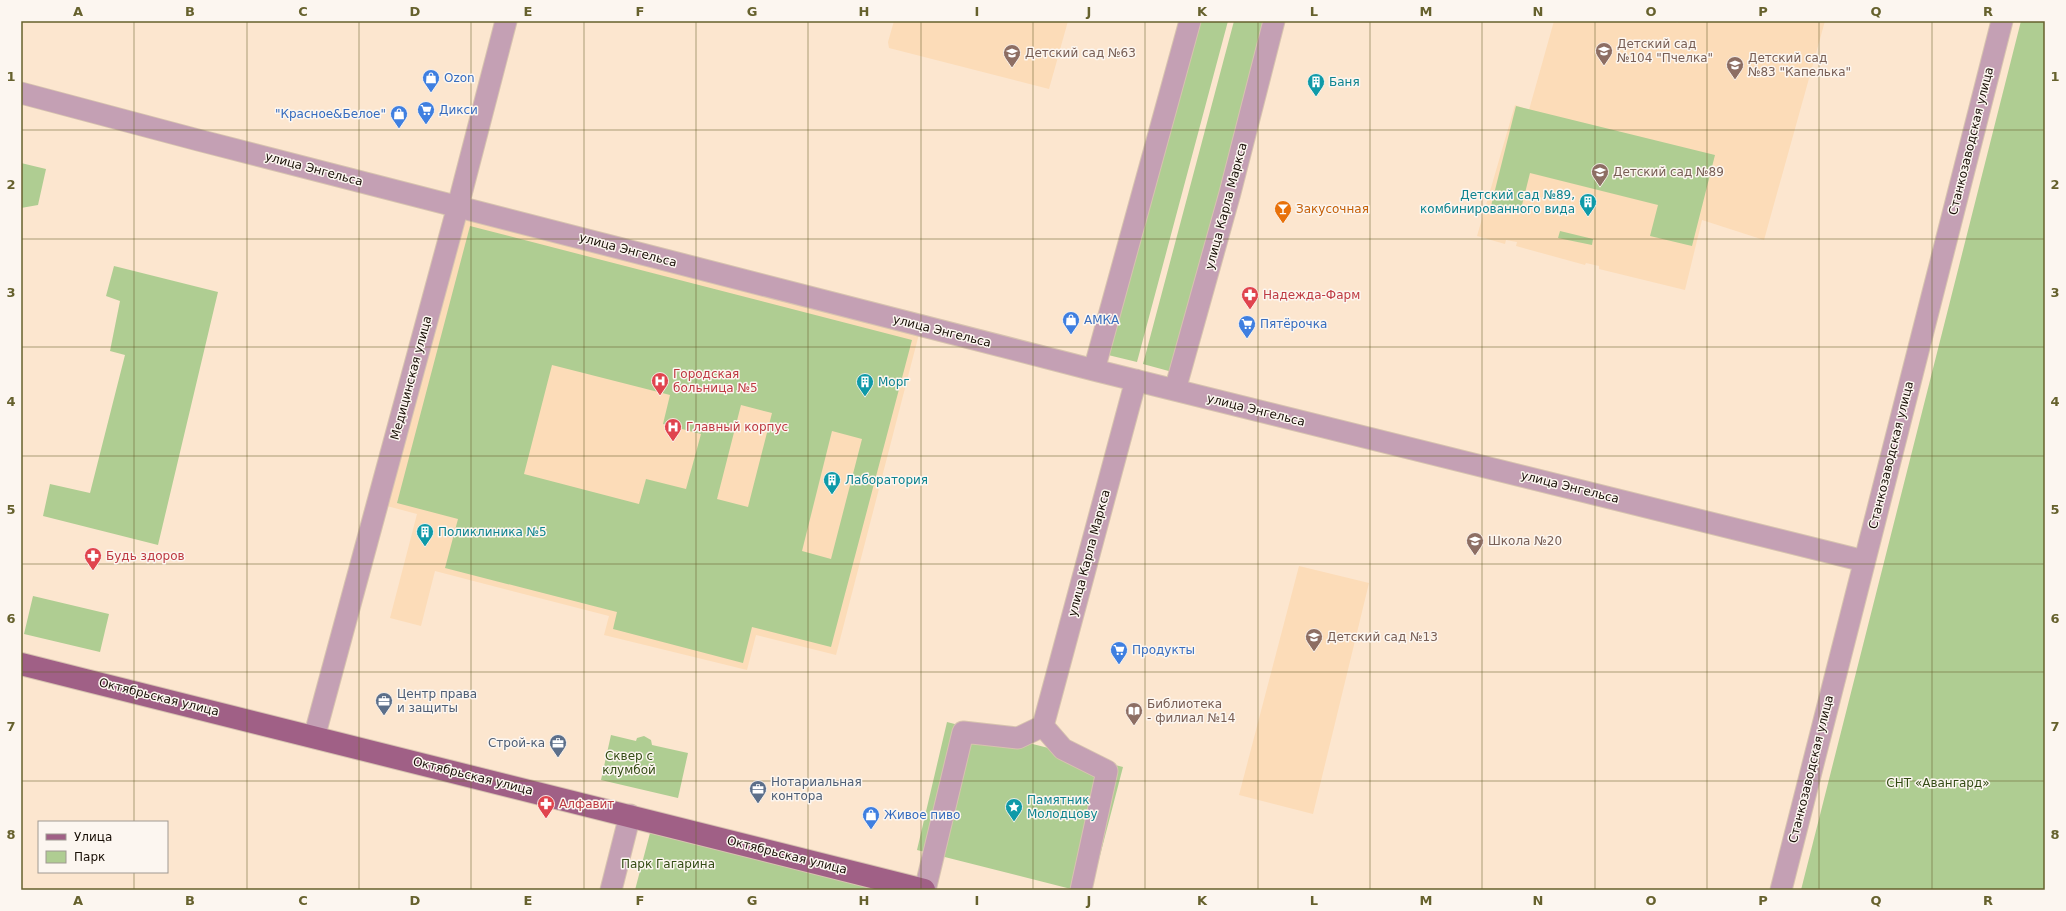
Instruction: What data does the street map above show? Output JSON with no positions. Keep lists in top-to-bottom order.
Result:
{
  "streets": {
    "main road": ["Октябрьская улица"],
    "street": [
      "Станкозаводская улица",
      "улица Энгельса",
      "улица Карла Маркса",
      "Медицинская улица"
    ]
  },
  "crossings": [
    ["Станкозаводская улица", "улица Энгельса"],
    ["улица Энгельса", "улица Карла Маркса"],
    ["улица Энгельса", "Медицинская улица"],
    ["Медицинская улица", "Октябрьская улица"]
  ],
  "parks": ["Сквер с клумбой", "СНТ «Авангард»", "Парк Гагарина"],
  "places": {
    "school or university": [
      "Детский сад №104 \"Пчелка\"",
      "Детский сад №63",
      "Детский сад №83 \"Капелька\"",
      "Детский сад №89",
      "Школа №20",
      "Детский сад №13"
    ],
    "shop": [
      "Ozon",
      "\"Красное&Белое\"",
      "АМКА",
      "Живое пиво"
    ],
    "building": [
      "Баня",
      "Детский сад №89, комбинированного вида",
      "Морг",
      "Лаборатория",
      "Поликлиника №5"
    ],
    "supermarket": ["Дикси", "Пятёрочка", "Продукты"],
    "bar": ["Закусочная"],
    "pharmacy": ["Надежда-Фарм", "Будь здоров", "Алфавит"],
    "hospital": ["Городская больница №5", "Главный корпус"],
    "office": ["Центр права и защиты", "Строй-ка", "Нотариальная контора"],
    "library": ["Библиотека - филиал №14"],
    "place": ["Памятник Молодцову"]
  },
  "legend": ["Улица", "Парк"],
  "grid": {
    "columns": [
      "A",
      "B",
      "C",
      "D",
      "E",
      "F",
      "G",
      "H",
      "I",
      "J",
      "K",
      "L",
      "M",
      "N",
      "O",
      "P",
      "Q",
      "R"
    ],
    "rows": [
      "1",
      "2",
      "3",
      "4",
      "5",
      "6",
      "7",
      "8"
    ]
  }
}
